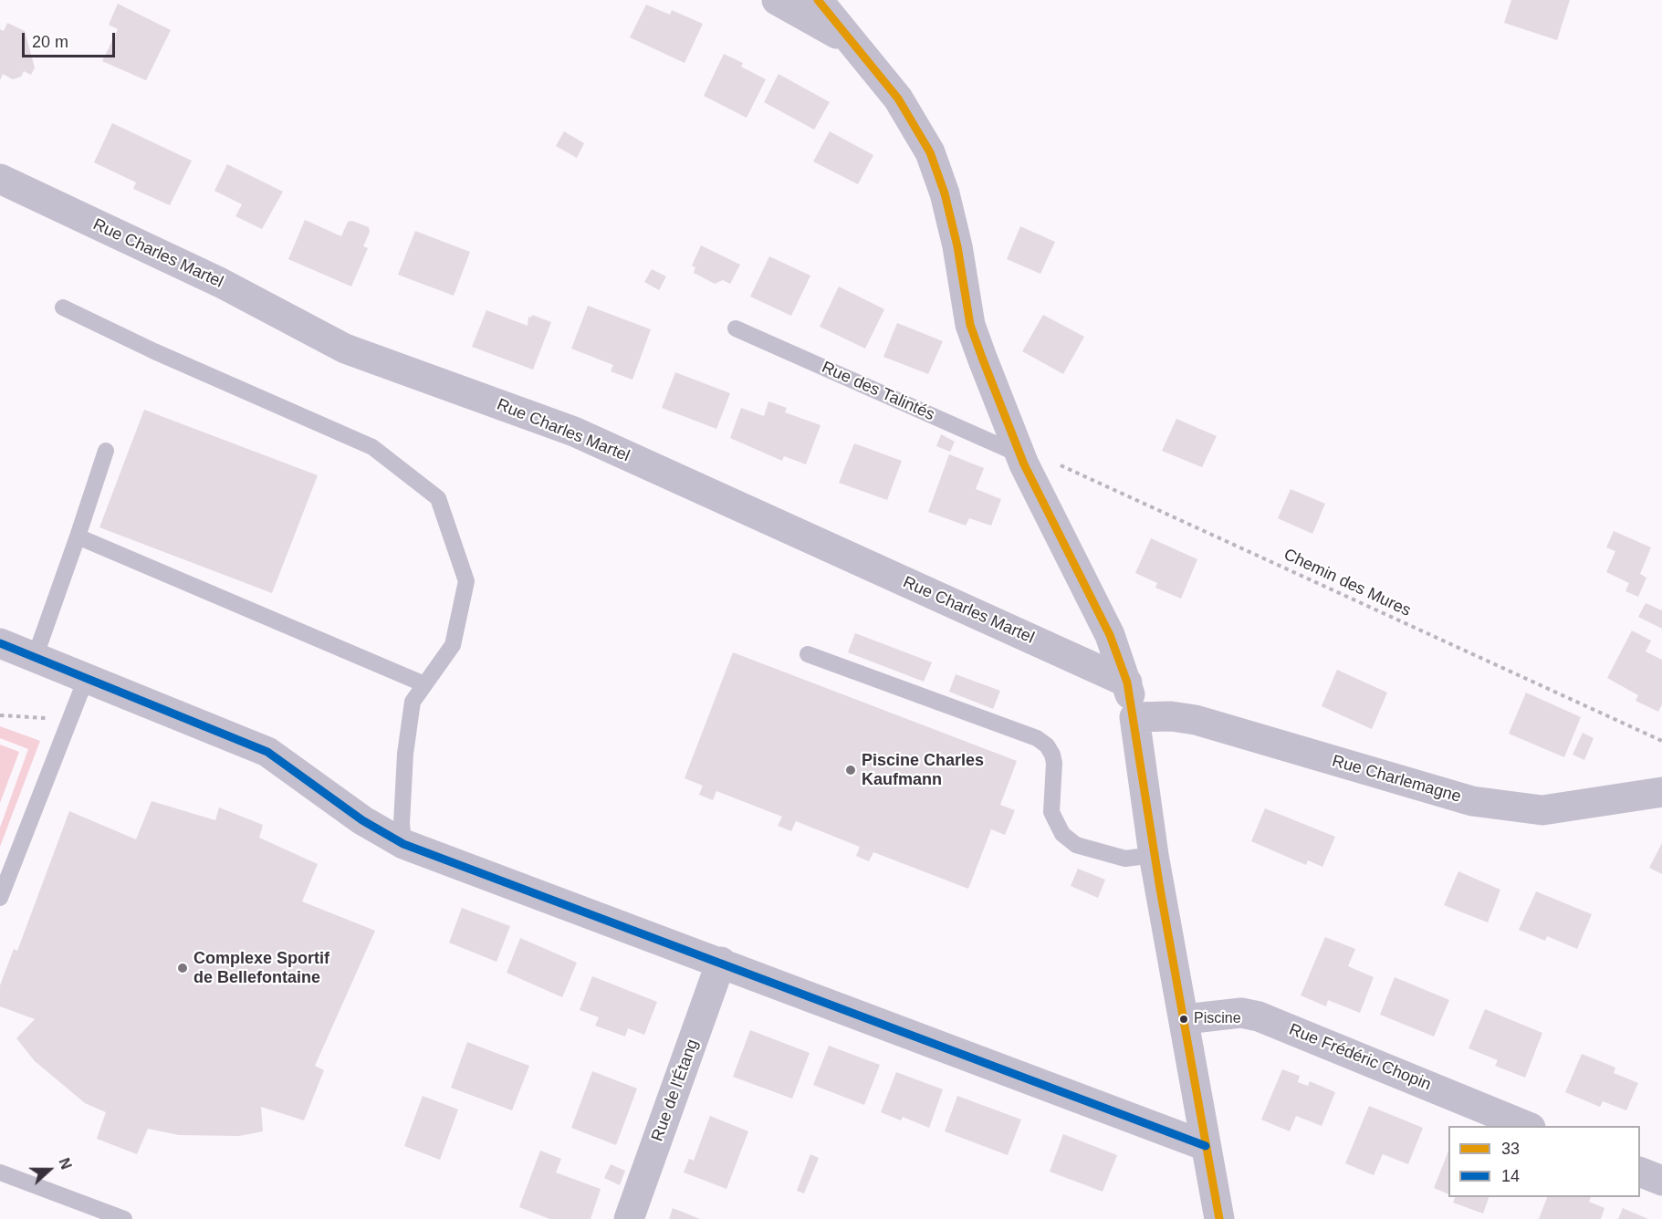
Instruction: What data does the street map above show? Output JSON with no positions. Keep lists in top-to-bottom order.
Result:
{
  "streets": {
    "street": [
      "Rue Charles Martel",
      "Rue Charlemagne",
      "Rue Frédéric Chopin",
      "Rue de l'Étang"
    ],
    "lane": ["Rue des Talintés"],
    "path": ["Chemin des Mures"]
  },
  "crossings": [
    ["Rue des Talintés", "Chemin des Mures"]
  ],
  "places": ["Piscine Charles Kaufmann", "Complexe Sportif de Bellefontaine", "Piscine"],
  "lines": ["transit line 33", "transit line 14"],
  "legend": ["33", "14"],
  "scale_bar": "20 m",
  "north": "right"
}
